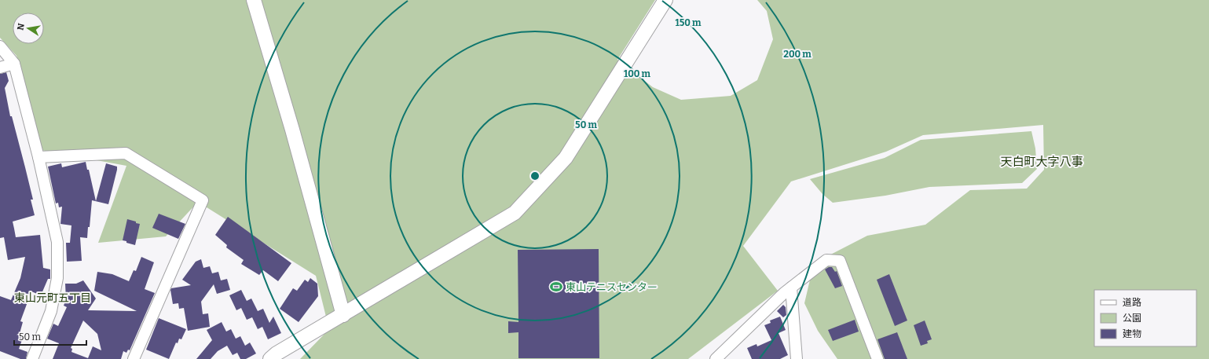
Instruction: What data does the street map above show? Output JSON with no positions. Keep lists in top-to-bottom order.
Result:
{
  "districts": ["天白町大字八事", "東山元町五丁目"],
  "places": {
    "sports": ["東山テニスセンター"]
  },
  "legend": ["道路", "公園", "建物"],
  "scale_bar": "50 m",
  "north": "left",
  "rings": [
    "150 m",
    "200 m",
    "100 m",
    "50 m"
  ]
}
